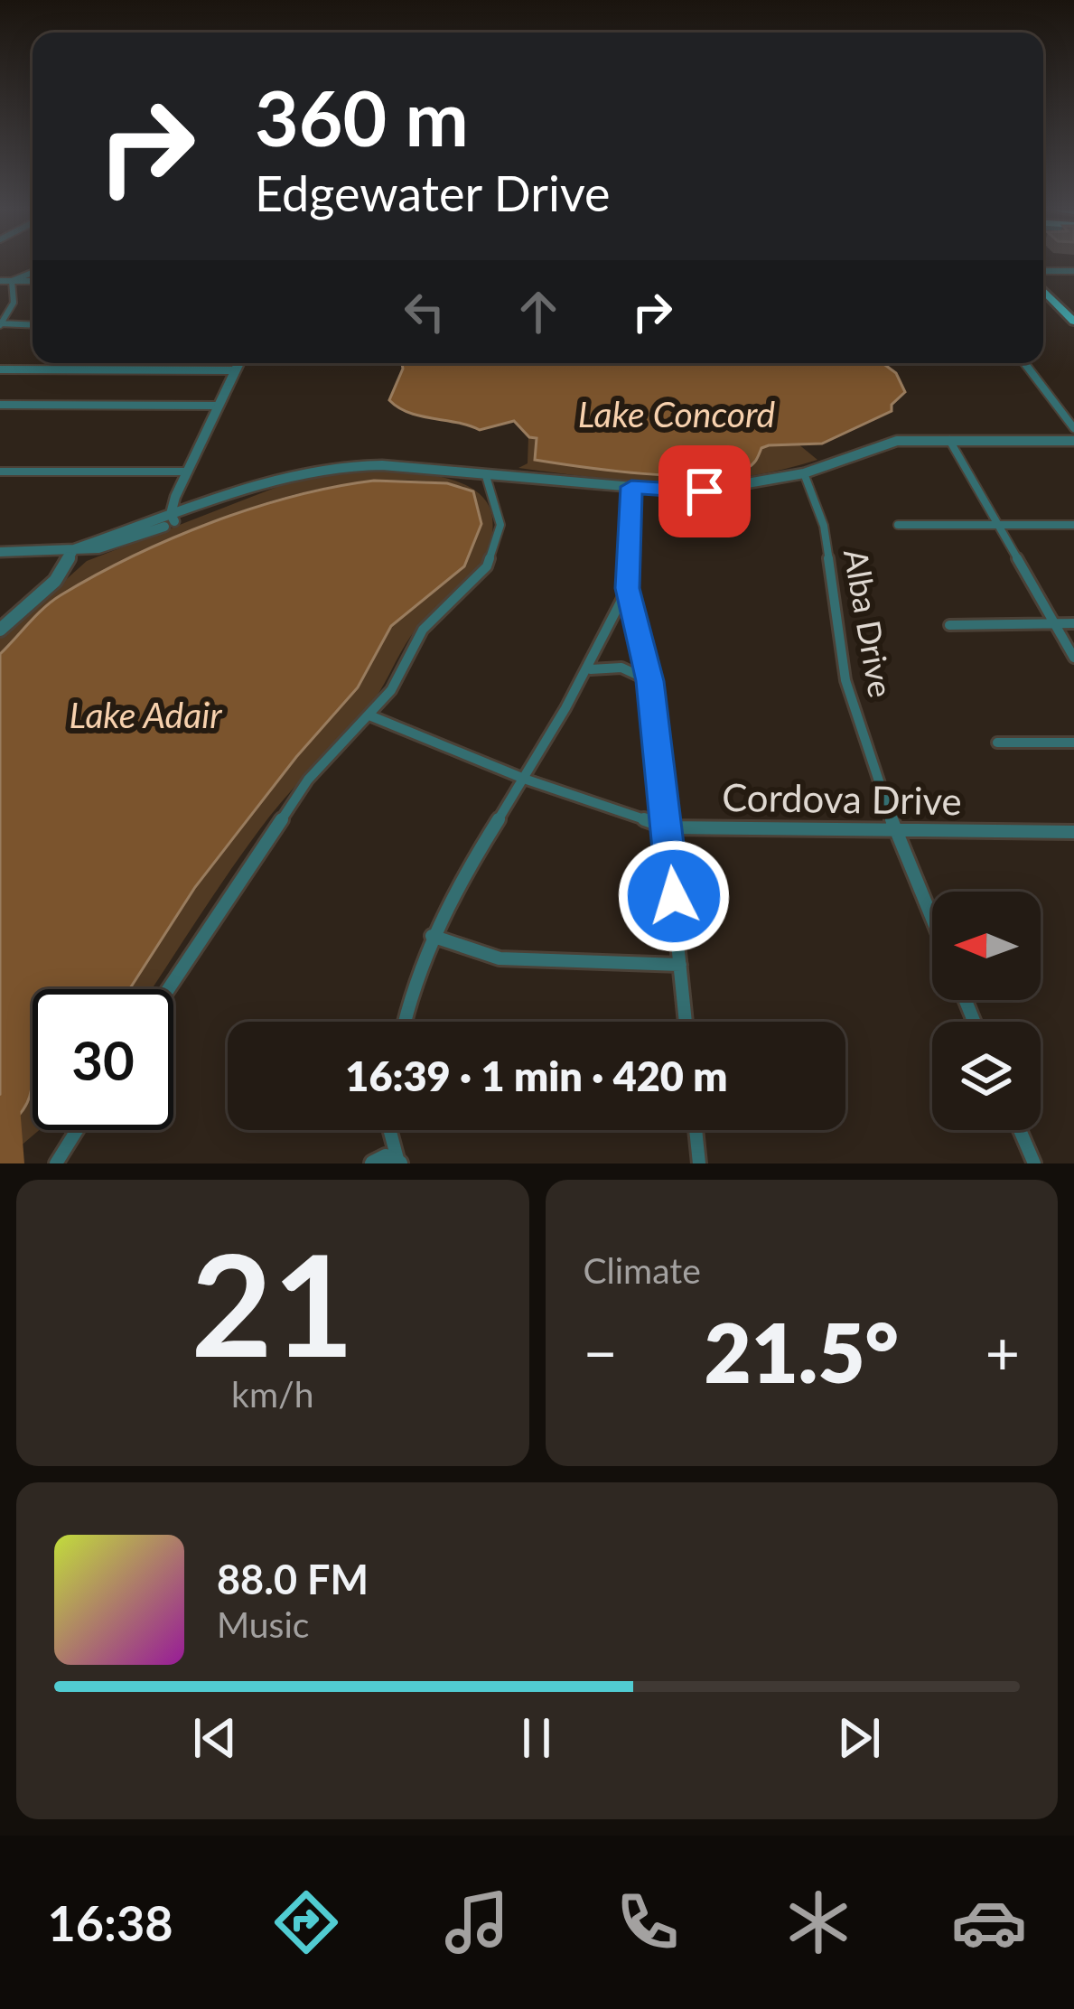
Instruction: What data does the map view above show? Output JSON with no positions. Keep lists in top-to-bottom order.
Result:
{
  "streets": {
    "street": ["Alba Drive", "Cordova Drive"]
  },
  "crossings": [
    ["Alba Drive", "Cordova Drive"]
  ],
  "water": ["Lake Concord", "Lake Adair"],
  "north": "left",
  "page": {
    "turn": ["360 m", "Edgewater Drive"],
    "limit": "30",
    "trip": "16:39 · 1 min · 420 m",
    "tile": [
      ["21", "km/h"],
      "Climate"
    ],
    "heat": ["−", "21.5°", "+"],
    "song": ["88.0 FM", "Music"],
    "tabs": "16:38"
  }
}
